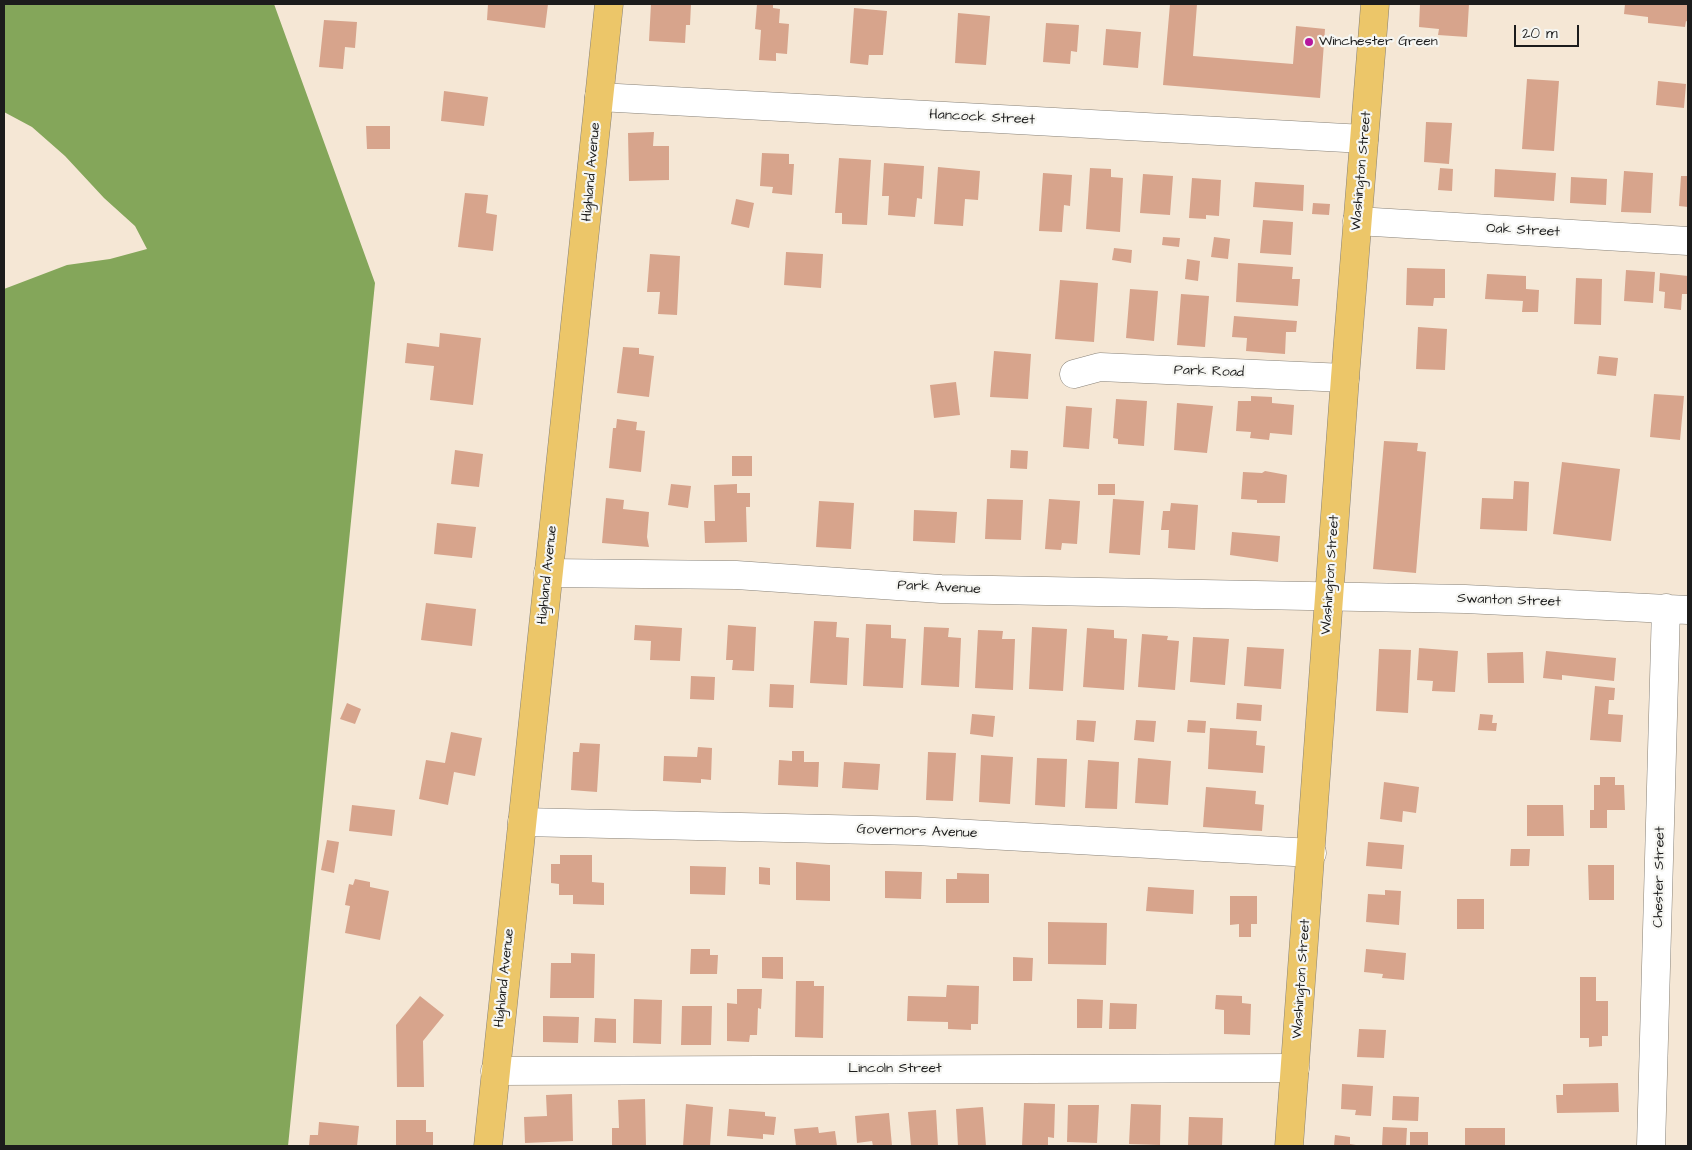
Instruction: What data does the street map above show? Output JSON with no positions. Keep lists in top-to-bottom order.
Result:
{
  "streets": {
    "main road": ["Washington Street", "Highland Avenue"],
    "street": [
      "Hancock Street",
      "Oak Street",
      "Park Road",
      "Park Avenue",
      "Swanton Street",
      "Governors Avenue",
      "Chester Street",
      "Lincoln Street"
    ]
  },
  "crossings": [
    ["Hancock Street", "Washington Street"],
    ["Hancock Street", "Highland Avenue"],
    ["Washington Street", "Oak Street"],
    ["Washington Street", "Park Road"],
    ["Washington Street", "Park Avenue"],
    ["Washington Street", "Swanton Street"],
    ["Washington Street", "Governors Avenue"],
    ["Washington Street", "Lincoln Street"],
    ["Highland Avenue", "Park Avenue"],
    ["Highland Avenue", "Governors Avenue"],
    ["Highland Avenue", "Lincoln Street"],
    ["Park Avenue", "Swanton Street"],
    ["Swanton Street", "Chester Street"]
  ],
  "places": ["Winchester Green"],
  "scale_bar": "20 m"
}
